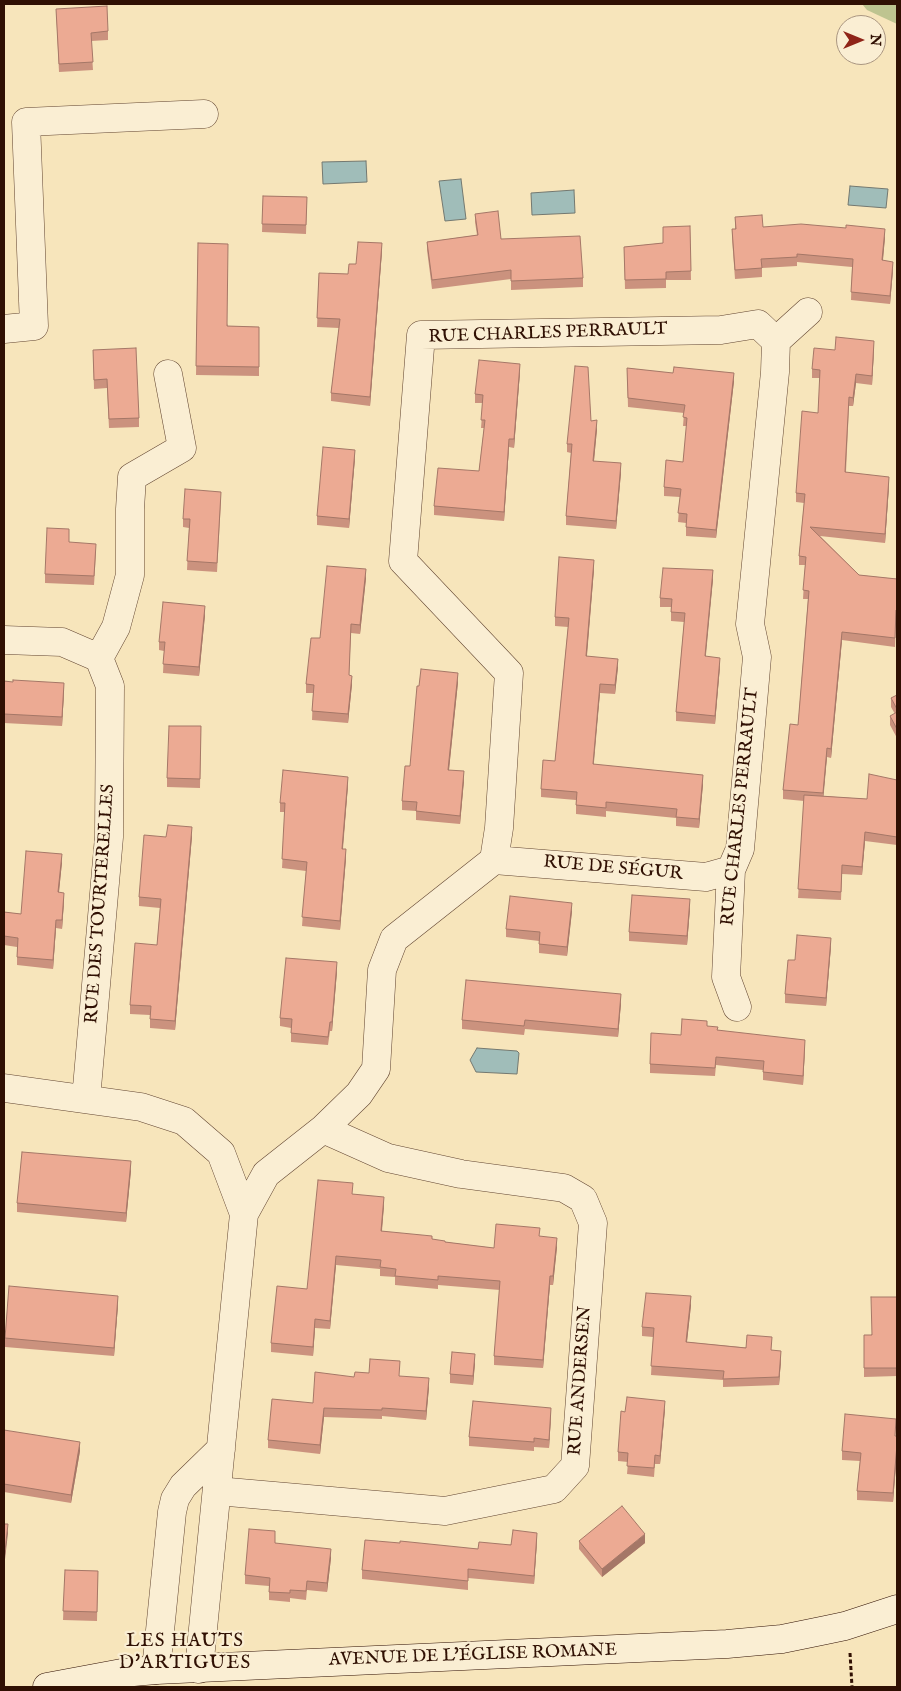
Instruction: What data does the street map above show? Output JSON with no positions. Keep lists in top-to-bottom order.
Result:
{
  "streets": {
    "street": [
      "RUE CHARLES PERRAULT",
      "RUE DE SÉGUR",
      "RUE DES TOURTERELLES",
      "RUE ANDERSEN",
      "AVENUE DE L'ÉGLISE ROMANE"
    ]
  },
  "crossings": [
    ["RUE CHARLES PERRAULT", "RUE DE SÉGUR"]
  ],
  "districts": ["LES HAUTS D'ARTIGUES"],
  "north": "right"
}
